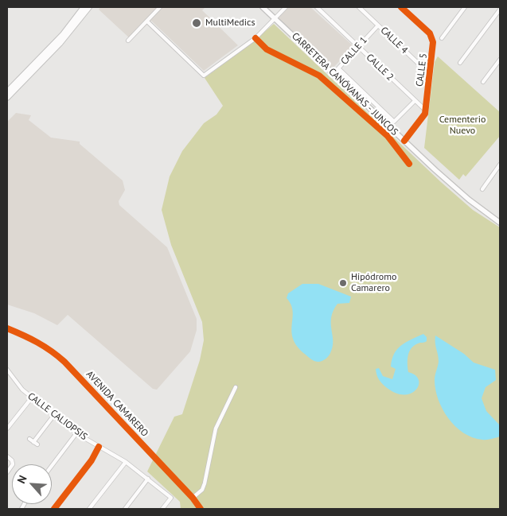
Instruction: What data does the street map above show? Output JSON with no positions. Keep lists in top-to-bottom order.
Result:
{
  "streets": {
    "main road": ["CARRETERA CANÓVANAS - JUNCOS"],
    "street": [
      "CALLE 4",
      "CALLE 1",
      "CALLE 2",
      "CALLE 5",
      "AVENIDA CAMARERO",
      "CALLE CALIOPSIS"
    ]
  },
  "crossings": [
    ["CALLE 4", "CALLE 1"],
    ["CALLE 4", "CALLE 5"],
    ["CALLE 1", "CALLE 2"],
    ["CALLE 2", "CALLE 5"],
    ["CALLE 5", "CARRETERA CANÓVANAS - JUNCOS"]
  ],
  "parks": ["Cementerio Nuevo"],
  "places": ["MultiMedics", "Hipódromo Camarero"],
  "north": "top left"
}
